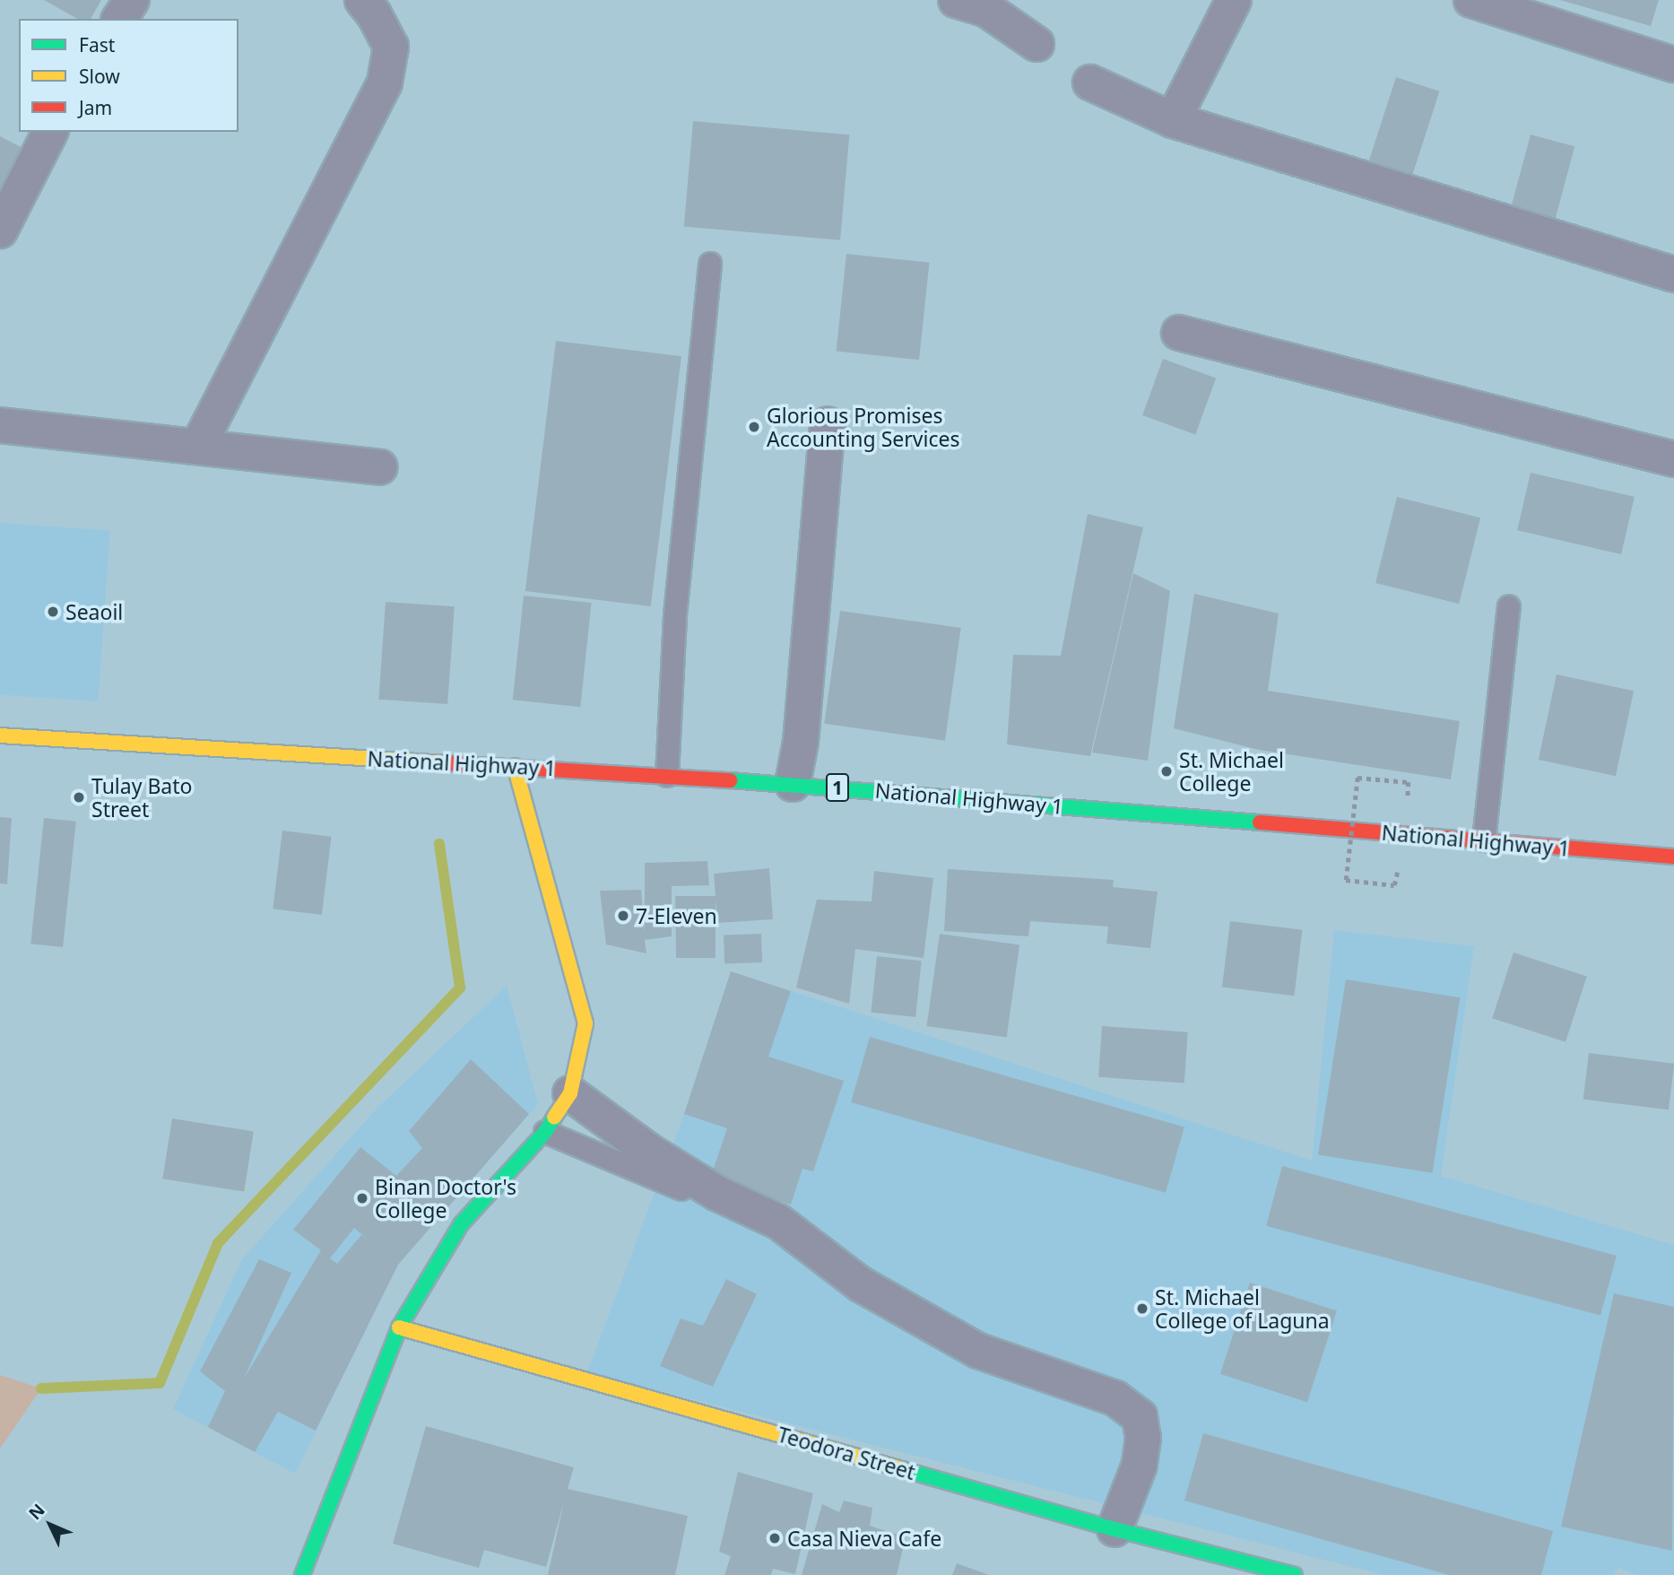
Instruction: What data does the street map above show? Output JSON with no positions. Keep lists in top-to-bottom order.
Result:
{
  "streets": {
    "main road": ["National Highway 1", "1", "Teodora Street"]
  },
  "places": [
    "Glorious Promises Accounting Services",
    "Seaoil",
    "St. Michael College",
    "Tulay Bato Street",
    "7-Eleven",
    "Binan Doctor's College",
    "St. Michael College of Laguna",
    "Casa Nieva Cafe"
  ],
  "legend": ["Fast", "Slow", "Jam"],
  "north": "top left"
}
